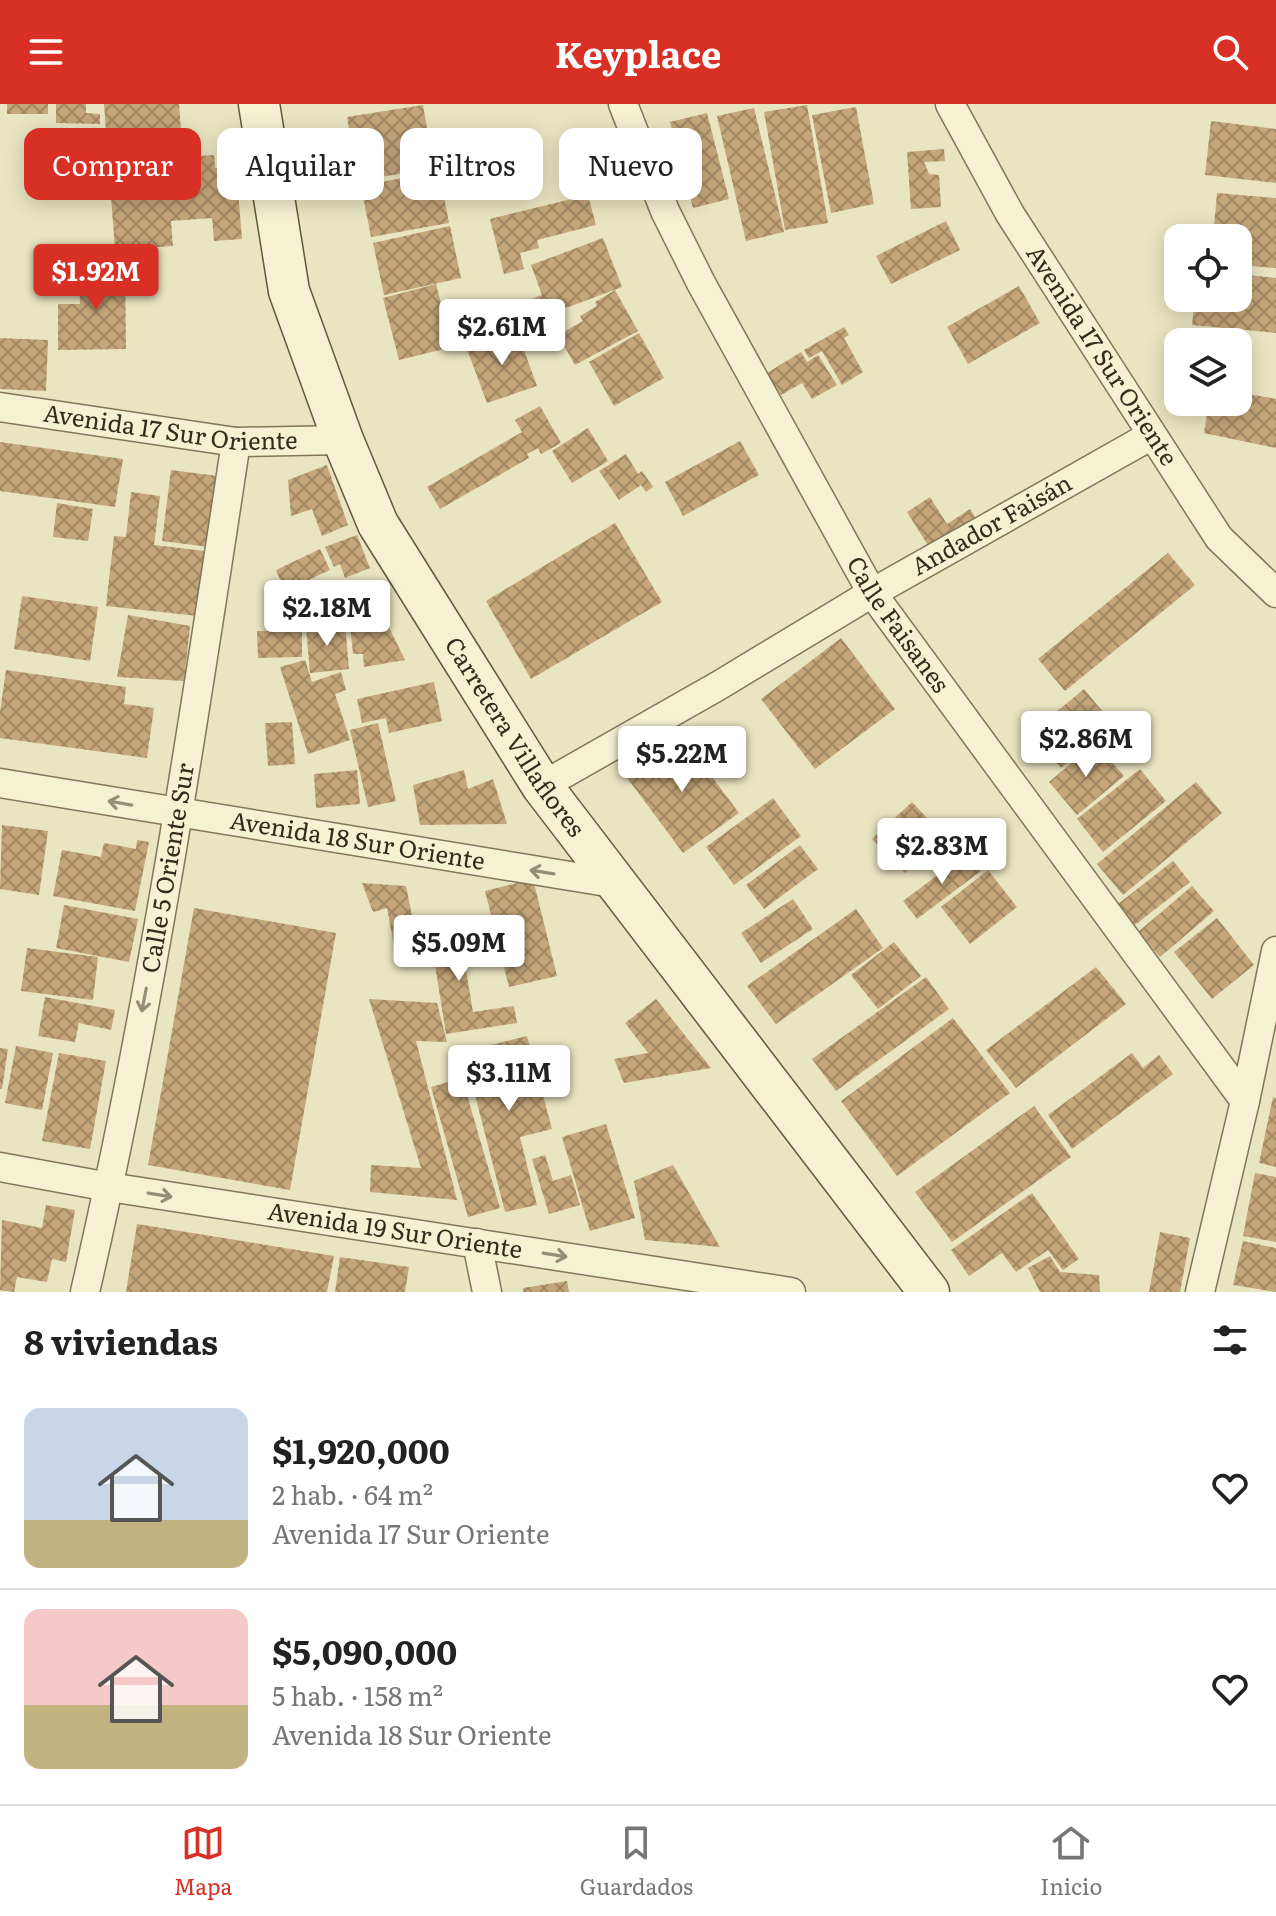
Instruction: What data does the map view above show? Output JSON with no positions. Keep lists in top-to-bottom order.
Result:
{
  "streets": {
    "main road": ["Carretera Villaflores"],
    "street": [
      "Avenida 17 Sur Oriente",
      "Andador Faisán",
      "Calle Faisanes",
      "Avenida 18 Sur Oriente",
      "Calle 5 Oriente Sur",
      "Avenida 19 Sur Oriente"
    ]
  },
  "crossings": [
    ["Avenida 17 Sur Oriente", "Andador Faisán"],
    ["Avenida 17 Sur Oriente", "Carretera Villaflores"],
    ["Avenida 17 Sur Oriente", "Calle 5 Oriente Sur"],
    ["Andador Faisán", "Calle Faisanes"],
    ["Andador Faisán", "Carretera Villaflores"],
    ["Carretera Villaflores", "Avenida 18 Sur Oriente"],
    ["Avenida 18 Sur Oriente", "Calle 5 Oriente Sur"],
    ["Calle 5 Oriente Sur", "Avenida 19 Sur Oriente"]
  ],
  "one_way": ["Avenida 18 Sur Oriente", "Calle 5 Oriente Sur", "Avenida 19 Sur Oriente"],
  "page": {
    "header": "Keyplace",
    "chip": [
      "Comprar",
      "Alquilar",
      "Filtros",
      "Nuevo"
    ],
    "price": [
      "$1.92M",
      "$2.61M",
      "$2.18M",
      "$2.86M",
      "$5.22M",
      "$2.83M",
      "$5.09M",
      "$3.11M"
    ],
    "heading": "8 viviendas",
    "list": [
      {
        "name": "$1,920,000",
        "note": "2 hab. · 64 m² · Avenida 17 Sur Oriente"
      },
      {
        "name": "$5,090,000",
        "note": "5 hab. · 158 m² · Avenida 18 Sur Oriente"
      }
    ],
    "tabs": ["Mapa", "Guardados", "Inicio"]
  }
}
